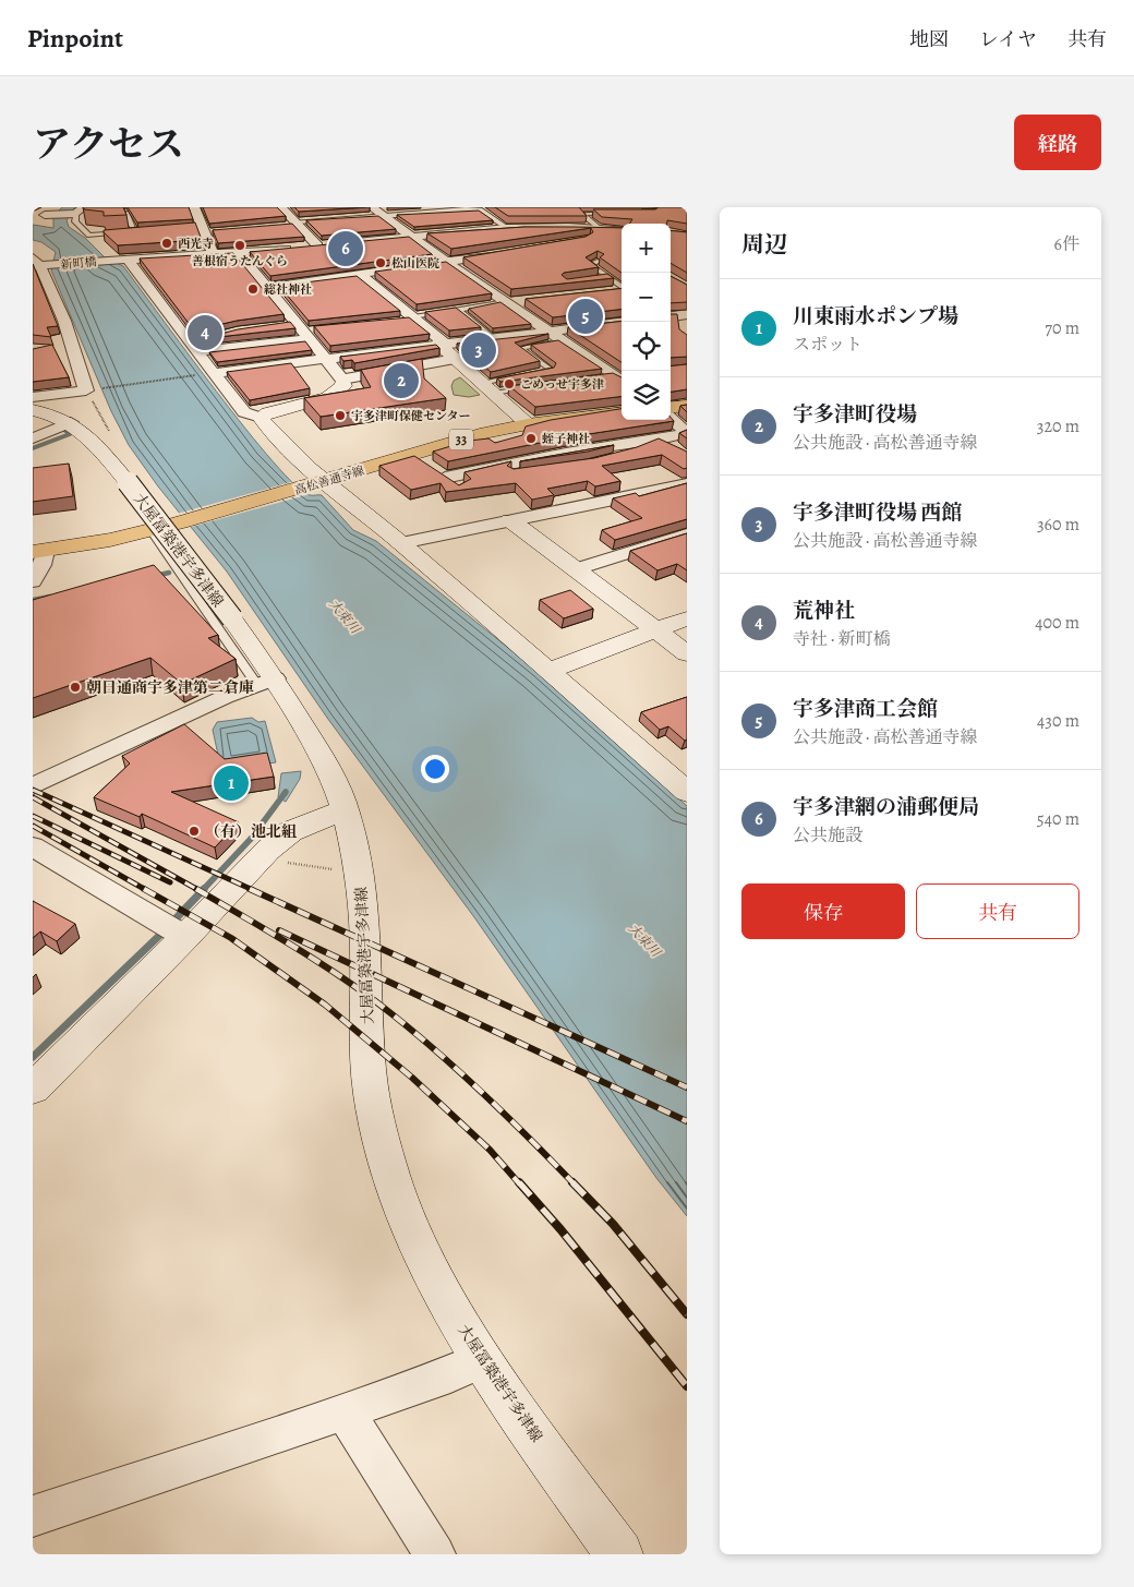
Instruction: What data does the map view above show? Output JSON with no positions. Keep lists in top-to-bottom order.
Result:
{
  "streets": {
    "main road": ["33", "高松善通寺線"],
    "street": ["新町橋", "大屋冨築港宇多津線"]
  },
  "water": ["大束川"],
  "places": [
    "西光寺",
    "善根宿うたんぐら",
    "松山医院",
    "総社神社",
    "こめっせ宇多津",
    "宇多津町保健センター",
    "蛭子神社",
    "朝日通商宇多津第二倉庫",
    "（有）池北組"
  ],
  "page": {
    "header": "Pinpoint",
    "nav": ["地図", "レイヤ", "共有"],
    "title": "アクセス",
    "buttons": [
      "経路",
      ["保存", "共有"]
    ],
    "heading": ["周辺", "6件"],
    "map_buttons": ["+", "−"],
    "pins": [
      "6",
      "5",
      "4",
      "3",
      "2",
      "1"
    ],
    "list": [
      {
        "mark": "1",
        "name": "川東雨水ポンプ場",
        "note": "スポット",
        "value": "70 m"
      },
      {
        "mark": "2",
        "name": "宇多津町役場",
        "note": "公共施設 · 高松善通寺線",
        "value": "320 m"
      },
      {
        "mark": "3",
        "name": "宇多津町役場 西館",
        "note": "公共施設 · 高松善通寺線",
        "value": "360 m"
      },
      {
        "mark": "4",
        "name": "荒神社",
        "note": "寺社 · 新町橋",
        "value": "400 m"
      },
      {
        "mark": "5",
        "name": "宇多津商工会館",
        "note": "公共施設 · 高松善通寺線",
        "value": "430 m"
      },
      {
        "mark": "6",
        "name": "宇多津網の浦郵便局",
        "note": "公共施設",
        "value": "540 m"
      }
    ]
  }
}
